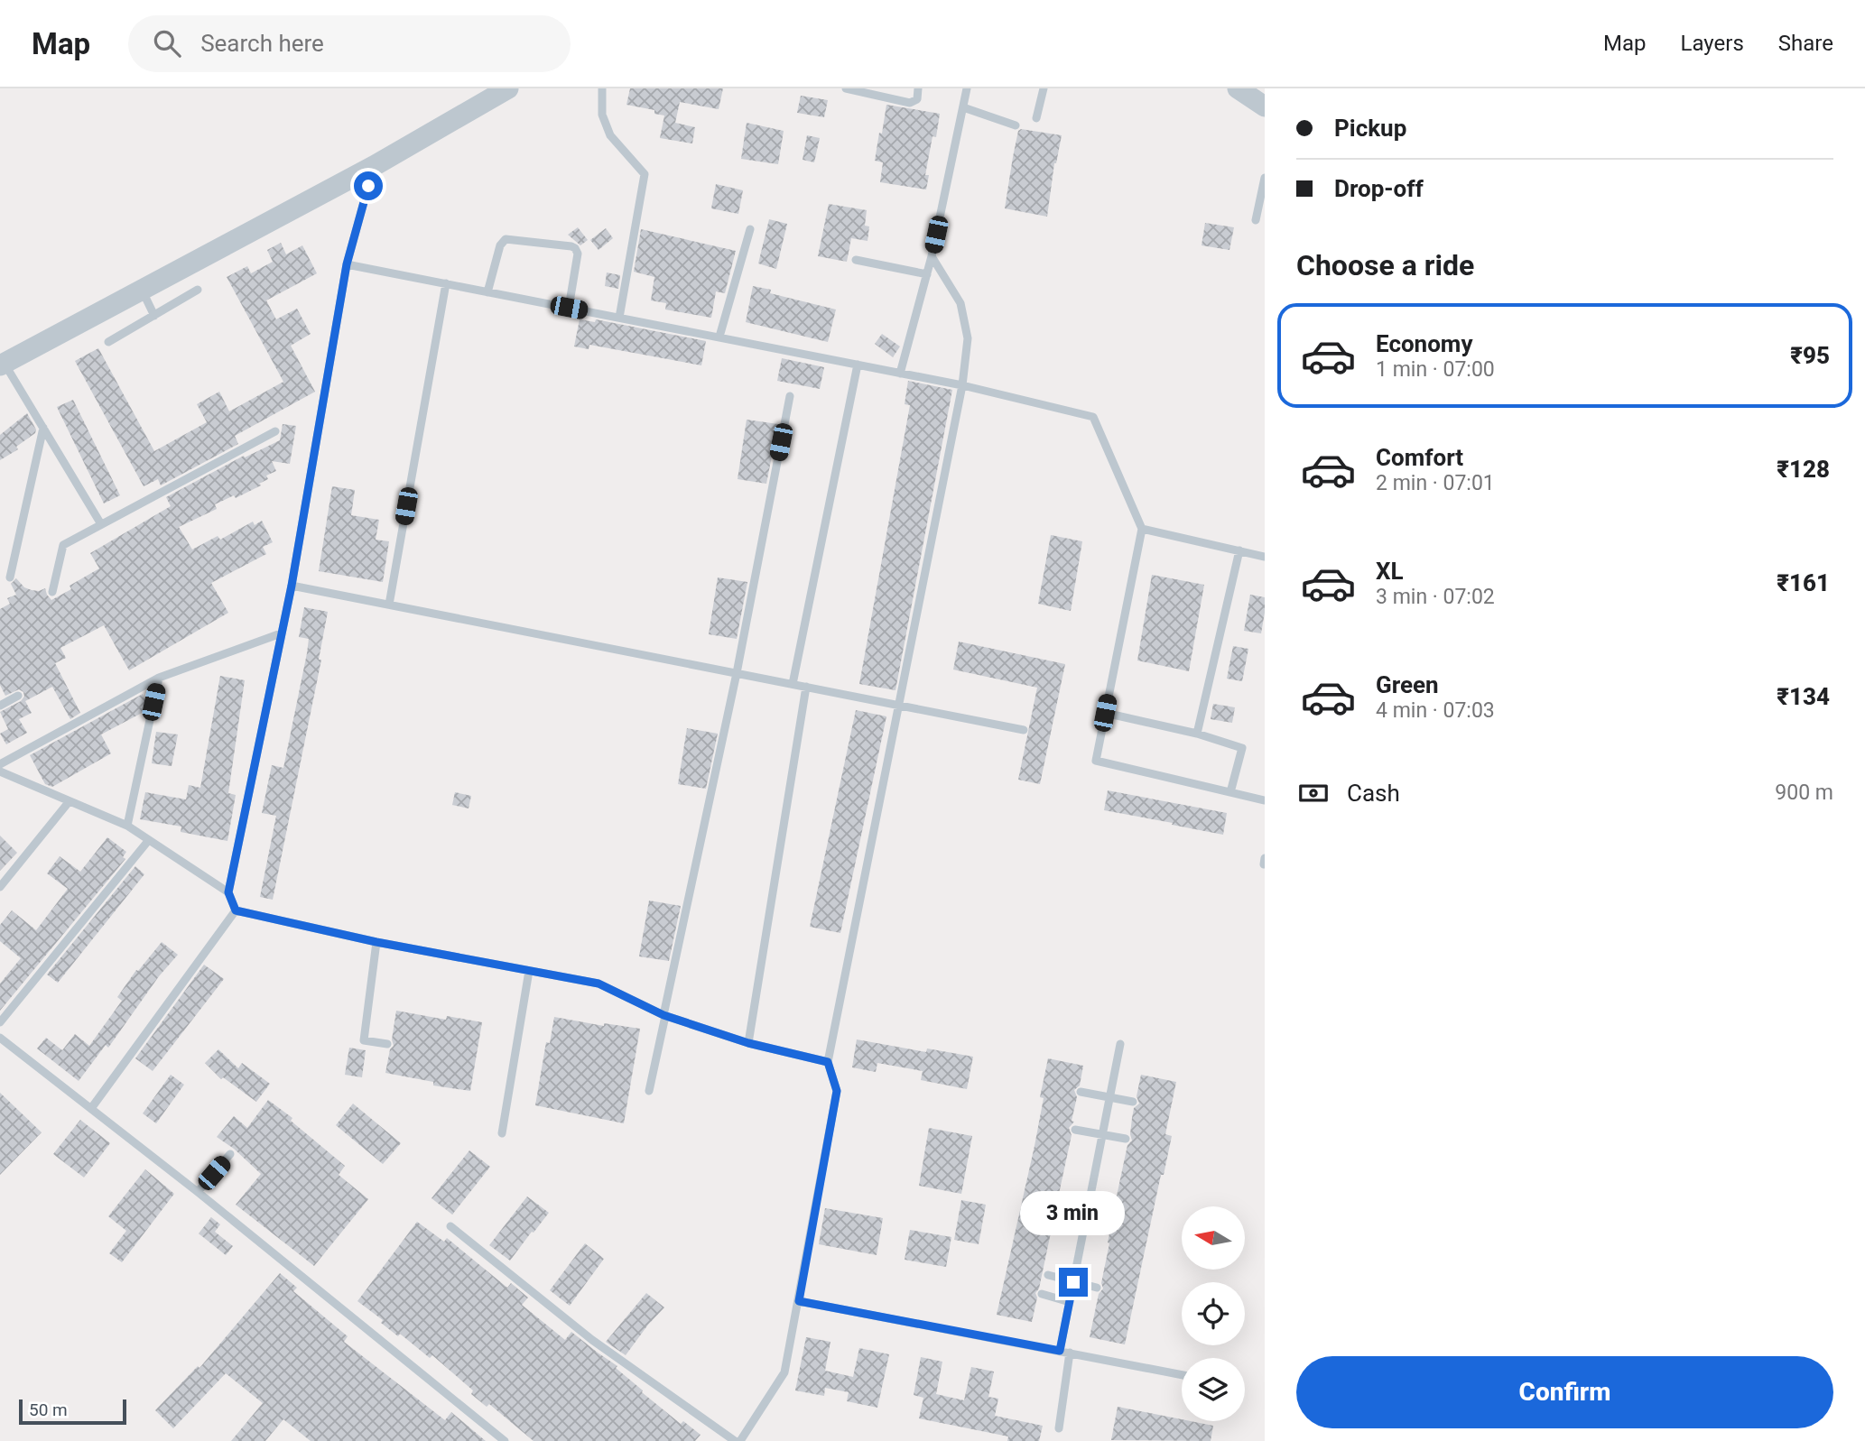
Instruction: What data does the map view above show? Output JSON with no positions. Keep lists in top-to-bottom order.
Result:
{
  "scale_bar": "50 m",
  "north": "left",
  "page": {
    "header": "Map",
    "search": "Search here",
    "nav": ["Map", "Layers", "Share"],
    "banner": ["Pickup", "Drop-off"],
    "heading": "Choose a ride",
    "list": [
      {
        "name": "Economy",
        "note": "1 min · 07:00",
        "value": "₹95"
      },
      {
        "name": "Comfort",
        "note": "2 min · 07:01",
        "value": "₹128"
      },
      {
        "name": "XL",
        "note": "3 min · 07:02",
        "value": "₹161"
      },
      {
        "name": "Green",
        "note": "4 min · 07:03",
        "value": "₹134"
      }
    ],
    "pay": ["Cash", "900 m"],
    "bubble": "3 min",
    "buttons": "Confirm",
    "scale": "50 m"
  }
}
